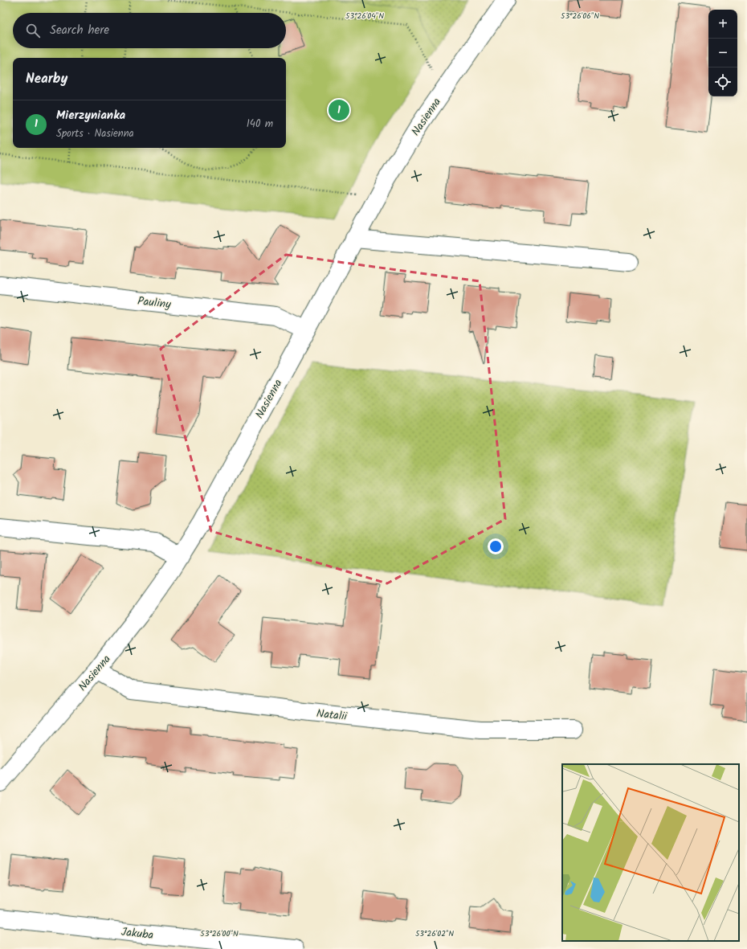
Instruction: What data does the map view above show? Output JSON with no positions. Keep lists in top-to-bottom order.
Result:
{
  "streets": {
    "street": [
      "Nasienna",
      "Pauliny",
      "Natalii",
      "Jakuba"
    ]
  },
  "crossings": [
    ["Nasienna", "Pauliny"],
    ["Nasienna", "Natalii"]
  ],
  "page": {
    "map_buttons": ["+", "−"],
    "search": "Search here",
    "heading": "Nearby",
    "pins": "1",
    "list": [
      {
        "mark": "1",
        "name": "Mierzynianka",
        "note": "Sports · Nasienna",
        "value": "140 m"
      }
    ]
  },
  "coordinates": [
    "53°26'04\"N",
    "53°26'06\"N",
    "53°26'00\"N",
    "53°26'02\"N"
  ]
}
